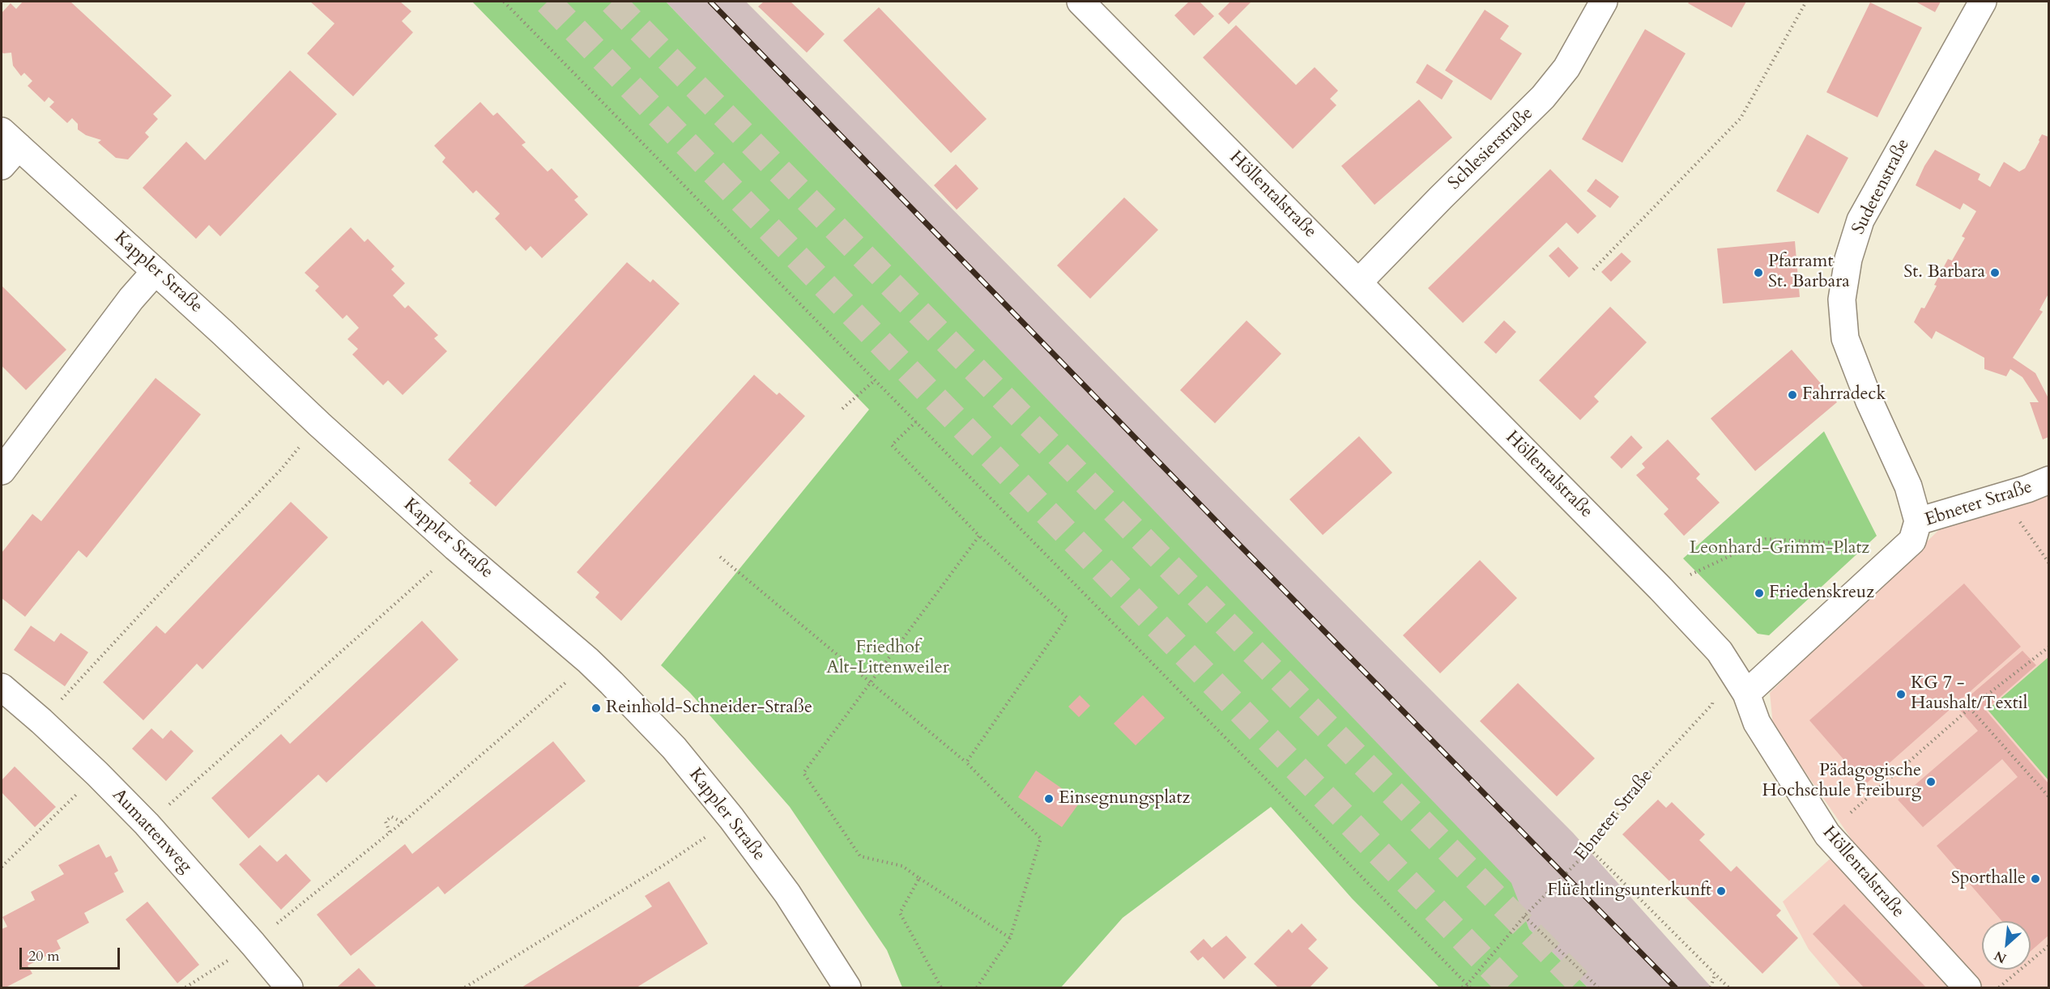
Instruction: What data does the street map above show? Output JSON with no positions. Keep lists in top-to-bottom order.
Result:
{
  "streets": {
    "street": [
      "Schlesierstraße",
      "Sudetenstraße",
      "Höllentalstraße",
      "Kappler Straße",
      "Ebneter Straße",
      "Aumattenweg"
    ]
  },
  "crossings": [
    ["Schlesierstraße", "Höllentalstraße"],
    ["Sudetenstraße", "Ebneter Straße"],
    ["Höllentalstraße", "Ebneter Straße"]
  ],
  "parks": ["Leonhard-Grimm-Platz", "Friedhof Alt-Littenweiler"],
  "places": [
    "Pfarramt St. Barbara",
    "St. Barbara",
    "Fahrradeck",
    "Friedenskreuz",
    "KG 7 - Haushalt/Textil",
    "Reinhold-Schneider-Straße",
    "Pädagogische Hochschule Freiburg",
    "Einsegnungsplatz",
    "Sporthalle",
    "Flüchtlingsunterkunft"
  ],
  "scale_bar": "20 m",
  "north": "bottom left"
}
